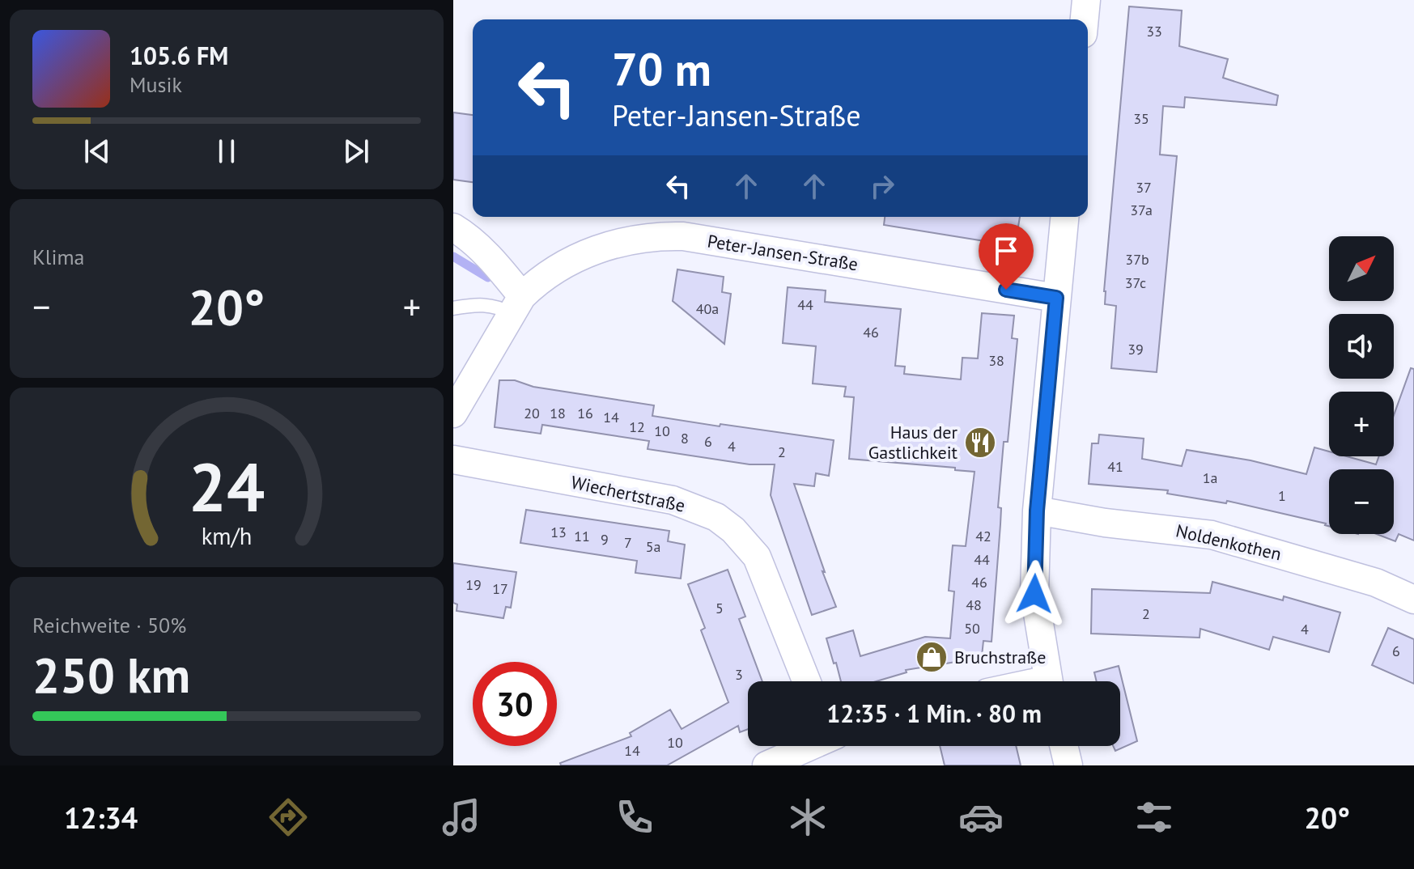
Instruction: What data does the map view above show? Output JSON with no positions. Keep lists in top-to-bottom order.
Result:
{
  "streets": {
    "street": ["Peter-Jansen-Straße", "Wiechertstraße", "Noldenkothen"]
  },
  "places": {
    "restaurant": ["Haus der Gastlichkeit"],
    "shop": ["Bruchstraße"]
  },
  "house_numbers": [
    "33",
    "35",
    "37",
    "37a",
    "37b",
    "37c",
    "44",
    "40a",
    "46",
    "39",
    "38",
    "20",
    "18",
    "16",
    "14",
    "12",
    "10",
    "8",
    "6",
    "4",
    "2",
    "41",
    "1a",
    "1",
    "13",
    "11",
    "42",
    "9",
    "7",
    "5a",
    "44",
    "46",
    "19",
    "17",
    "48",
    "5",
    "2",
    "50",
    "4",
    "6",
    "3",
    "10",
    "14"
  ],
  "north": "top right",
  "page": {
    "turn": ["70 m", "Peter-Jansen-Straße"],
    "song": ["105.6 FM", "Musik"],
    "tile": [
      "Klima",
      ["Reichweite · 50%", "250 km"]
    ],
    "map_buttons": ["+", "−"],
    "heat": ["−", "20°", "+"],
    "limit": "30",
    "trip": "12:35 · 1 Min. · 80 m",
    "tabs": ["12:34", "20°"],
    "gauge": ["24", "km/h"]
  }
}
